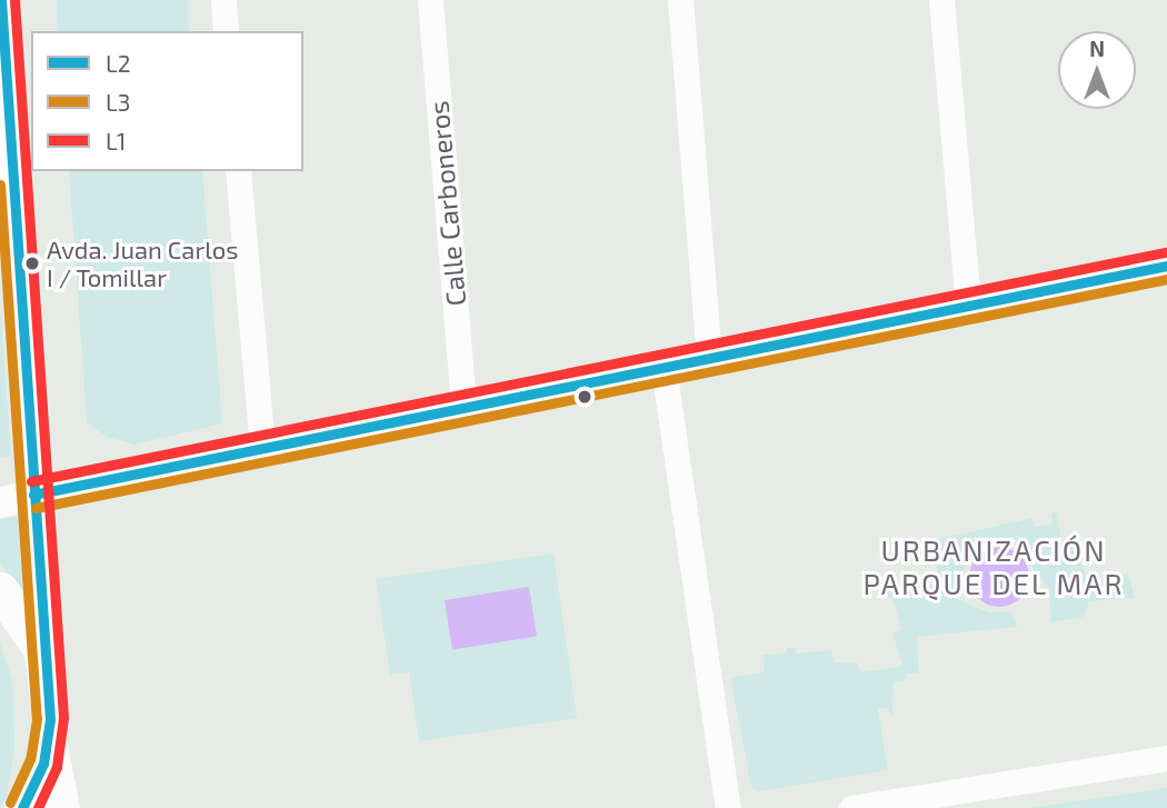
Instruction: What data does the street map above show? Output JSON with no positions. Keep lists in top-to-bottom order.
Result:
{
  "streets": {
    "street": ["Calle Carboneros"]
  },
  "districts": ["URBANIZACIÓN PARQUE DEL MAR"],
  "places": ["Avda. Juan Carlos I / Tomillar"],
  "lines": ["transit line L2", "transit line L1", "transit line L3"],
  "legend": ["L2", "L3", "L1"],
  "north": "top"
}
